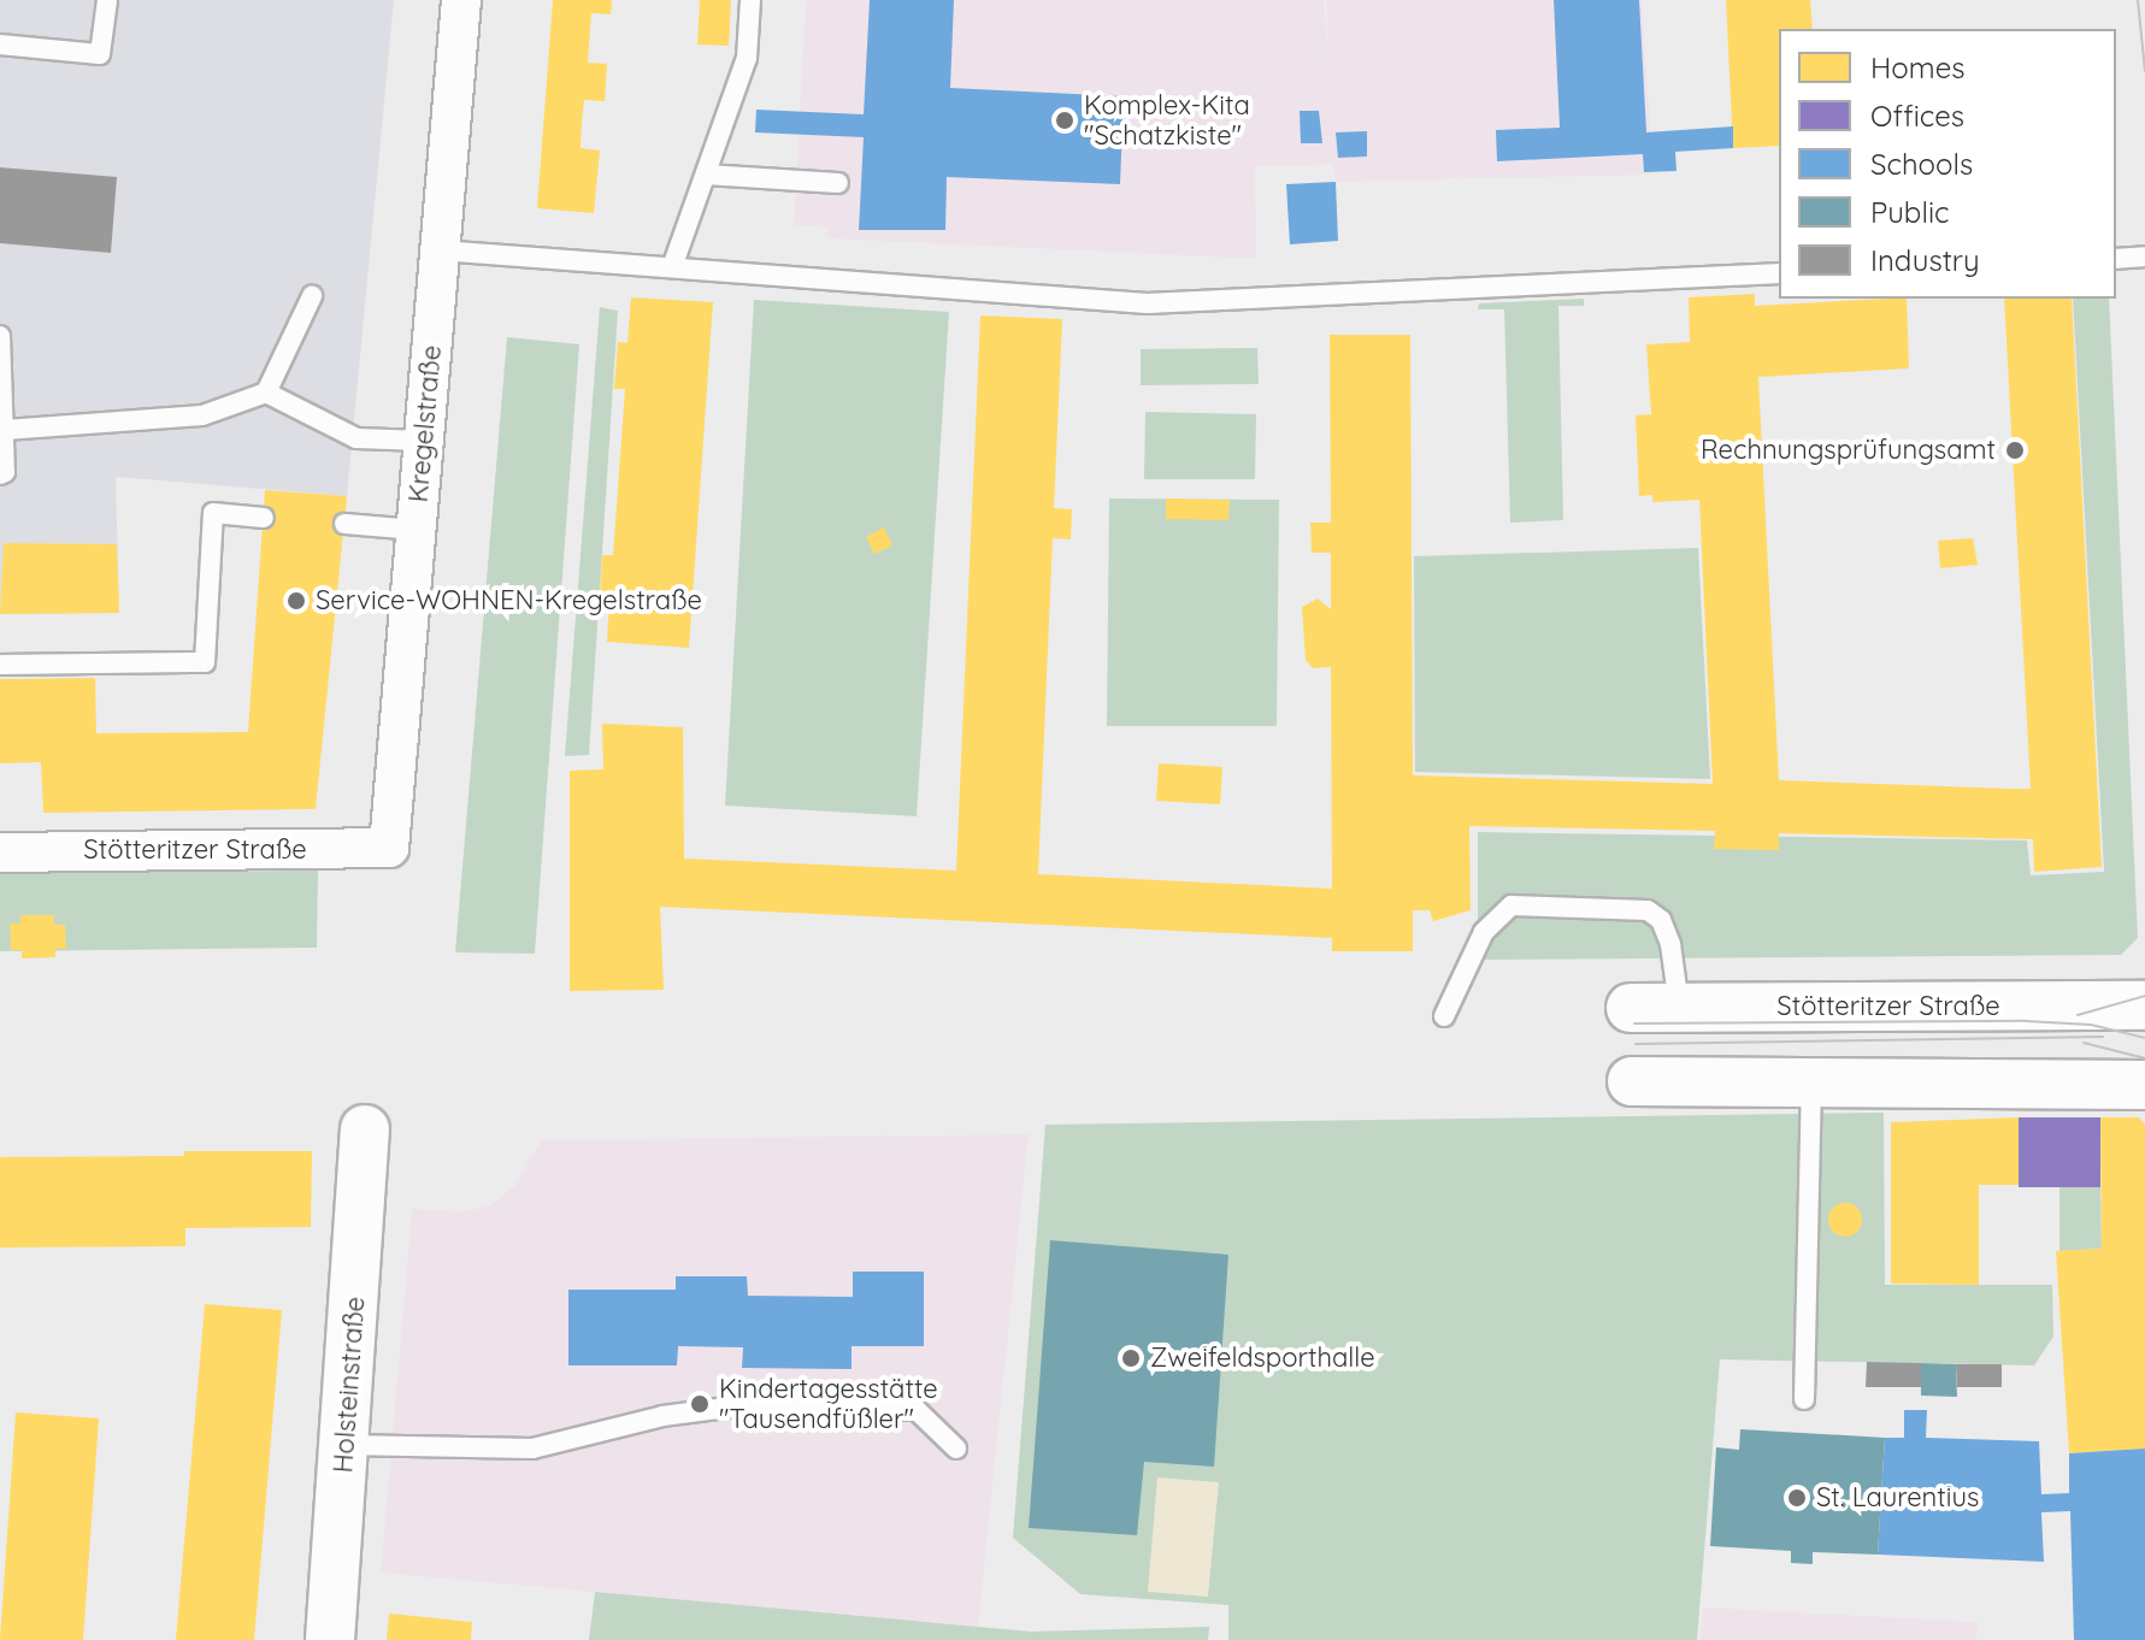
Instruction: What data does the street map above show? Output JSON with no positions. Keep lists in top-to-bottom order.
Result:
{
  "streets": {
    "street": ["Kregelstraße", "Stötteritzer Straße", "Holsteinstraße"]
  },
  "crossings": [
    ["Kregelstraße", "Stötteritzer Straße"]
  ],
  "places": [
    "Komplex-Kita \"Schatzkiste\"",
    "Rechnungsprüfungsamt",
    "Service-WOHNEN-Kregelstraße",
    "Zweifeldsporthalle",
    "Kindertagesstätte \"Tausendfüßler\"",
    "St. Laurentius"
  ],
  "legend": [
    "Homes",
    "Offices",
    "Schools",
    "Public",
    "Industry"
  ]
}
